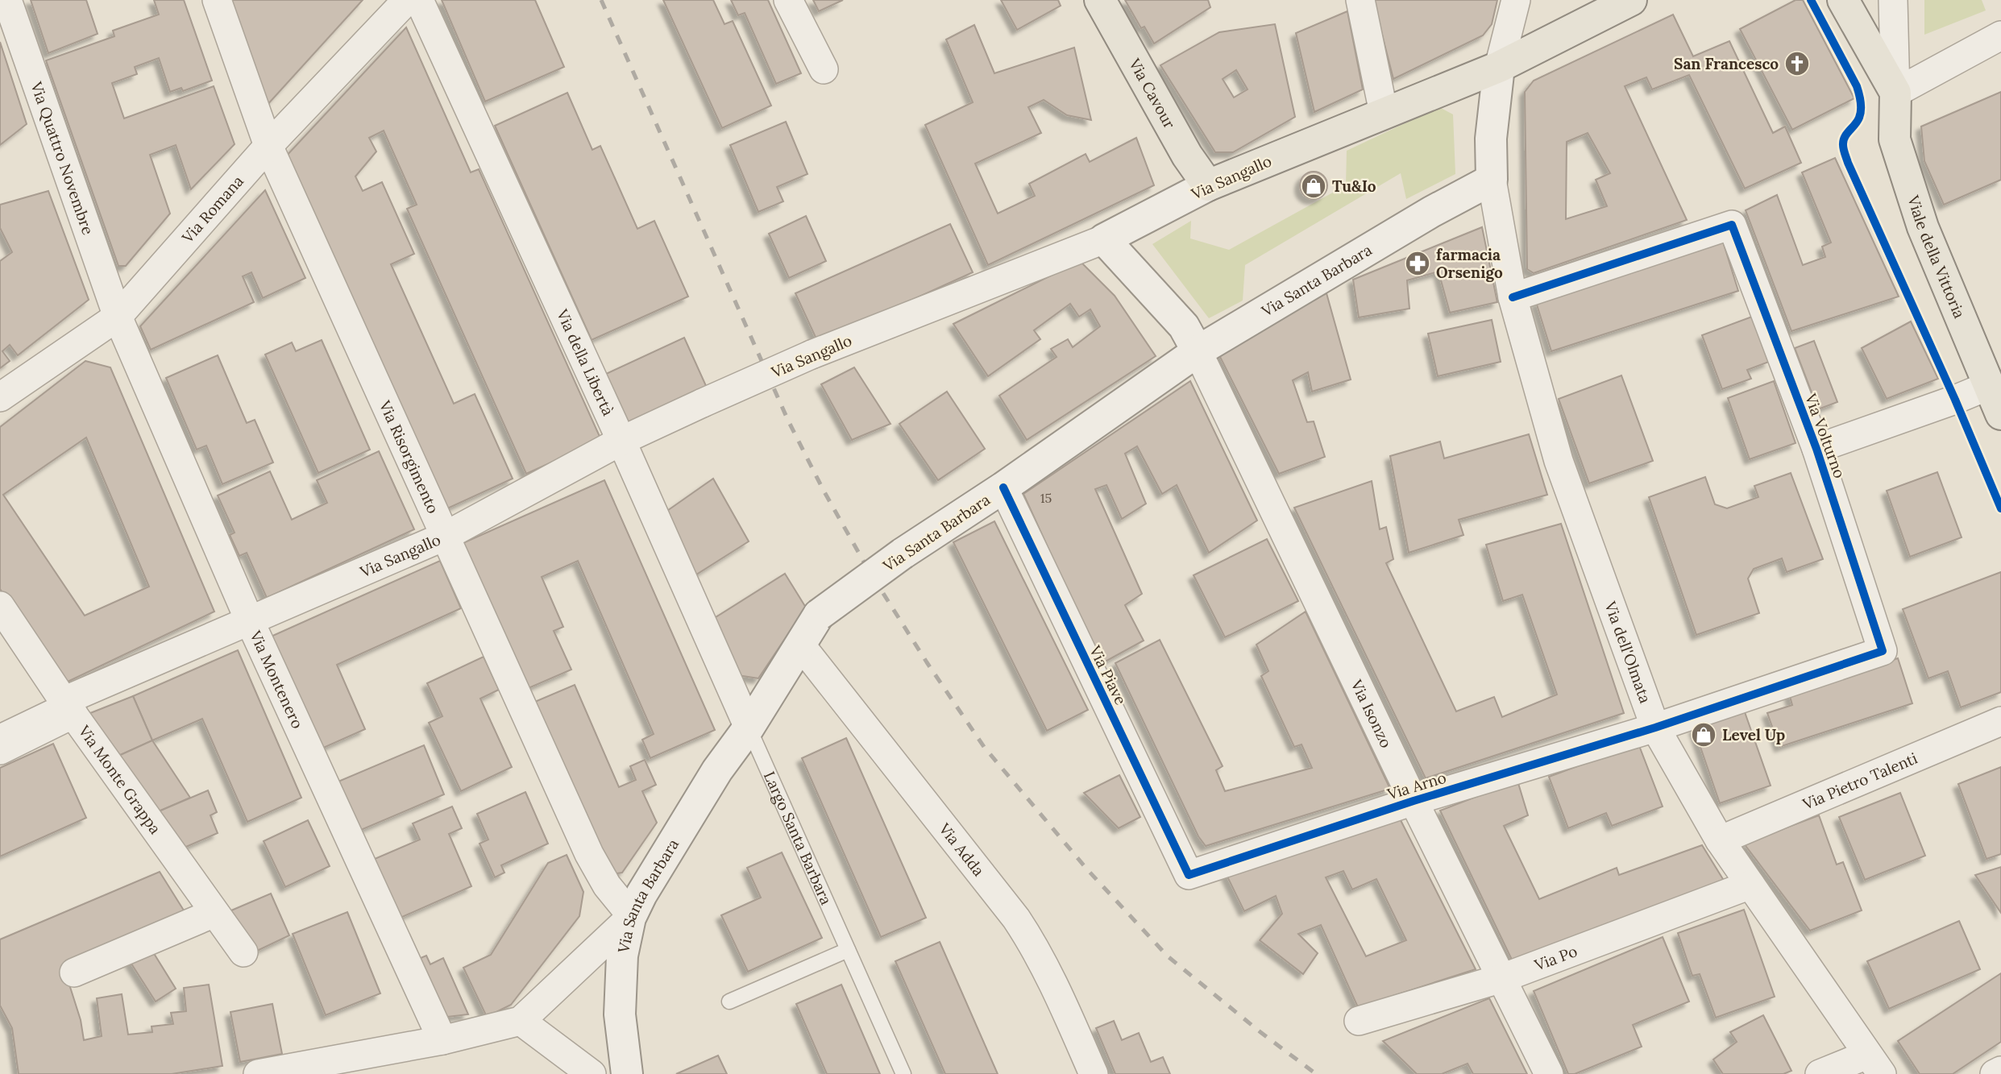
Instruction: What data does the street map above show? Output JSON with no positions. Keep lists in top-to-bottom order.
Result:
{
  "streets": {
    "main road": ["Via Cavour", "Via Sangallo", "Viale della Vittoria"],
    "street": [
      "Via Quattro Novembre",
      "Via Romana",
      "Via Santa Barbara",
      "Via della Libertà",
      "Via Volturno",
      "Via Risorgimento",
      "Via dell'Olmata",
      "Via Piave",
      "Via Montenero",
      "Via Isonzo",
      "Via Monte Grappa",
      "Via Pietro Talenti",
      "Via Arno",
      "Via Adda",
      "Via Po"
    ],
    "lane": ["Largo Santa Barbara"]
  },
  "crossings": [
    ["Via Cavour", "Via Sangallo"],
    ["Via Quattro Novembre", "Via Romana"],
    ["Via Quattro Novembre", "Via Montenero"],
    ["Via Sangallo", "Via della Libertà"],
    ["Via Sangallo", "Via Risorgimento"],
    ["Via Sangallo", "Via Montenero"],
    ["Via Sangallo", "Via Monte Grappa"],
    ["Via Romana", "Via Risorgimento"],
    ["Via Romana", "Via Montenero"],
    ["Viale della Vittoria", "Via Volturno"],
    ["Via Santa Barbara", "Via della Libertà"],
    ["Via Santa Barbara", "Via Risorgimento"],
    ["Via Santa Barbara", "Via dell'Olmata"],
    ["Via Santa Barbara", "Via Piave"],
    ["Via Santa Barbara", "Via Isonzo"],
    ["Via Santa Barbara", "Largo Santa Barbara"],
    ["Via Santa Barbara", "Via Adda"],
    ["Via della Libertà", "Largo Santa Barbara"],
    ["Via Volturno", "Via dell'Olmata"],
    ["Via Volturno", "Via Arno"],
    ["Via dell'Olmata", "Via Pietro Talenti"],
    ["Via dell'Olmata", "Via Arno"],
    ["Via dell'Olmata", "Via Po"],
    ["Via Piave", "Via Arno"],
    ["Via Isonzo", "Via Arno"],
    ["Via Isonzo", "Via Po"]
  ],
  "places": {
    "church": ["San Francesco"],
    "shop": ["Tu&Io", "Level Up"],
    "pharmacy": ["farmacia Orsenigo"]
  },
  "house_numbers": ["15"]
}
